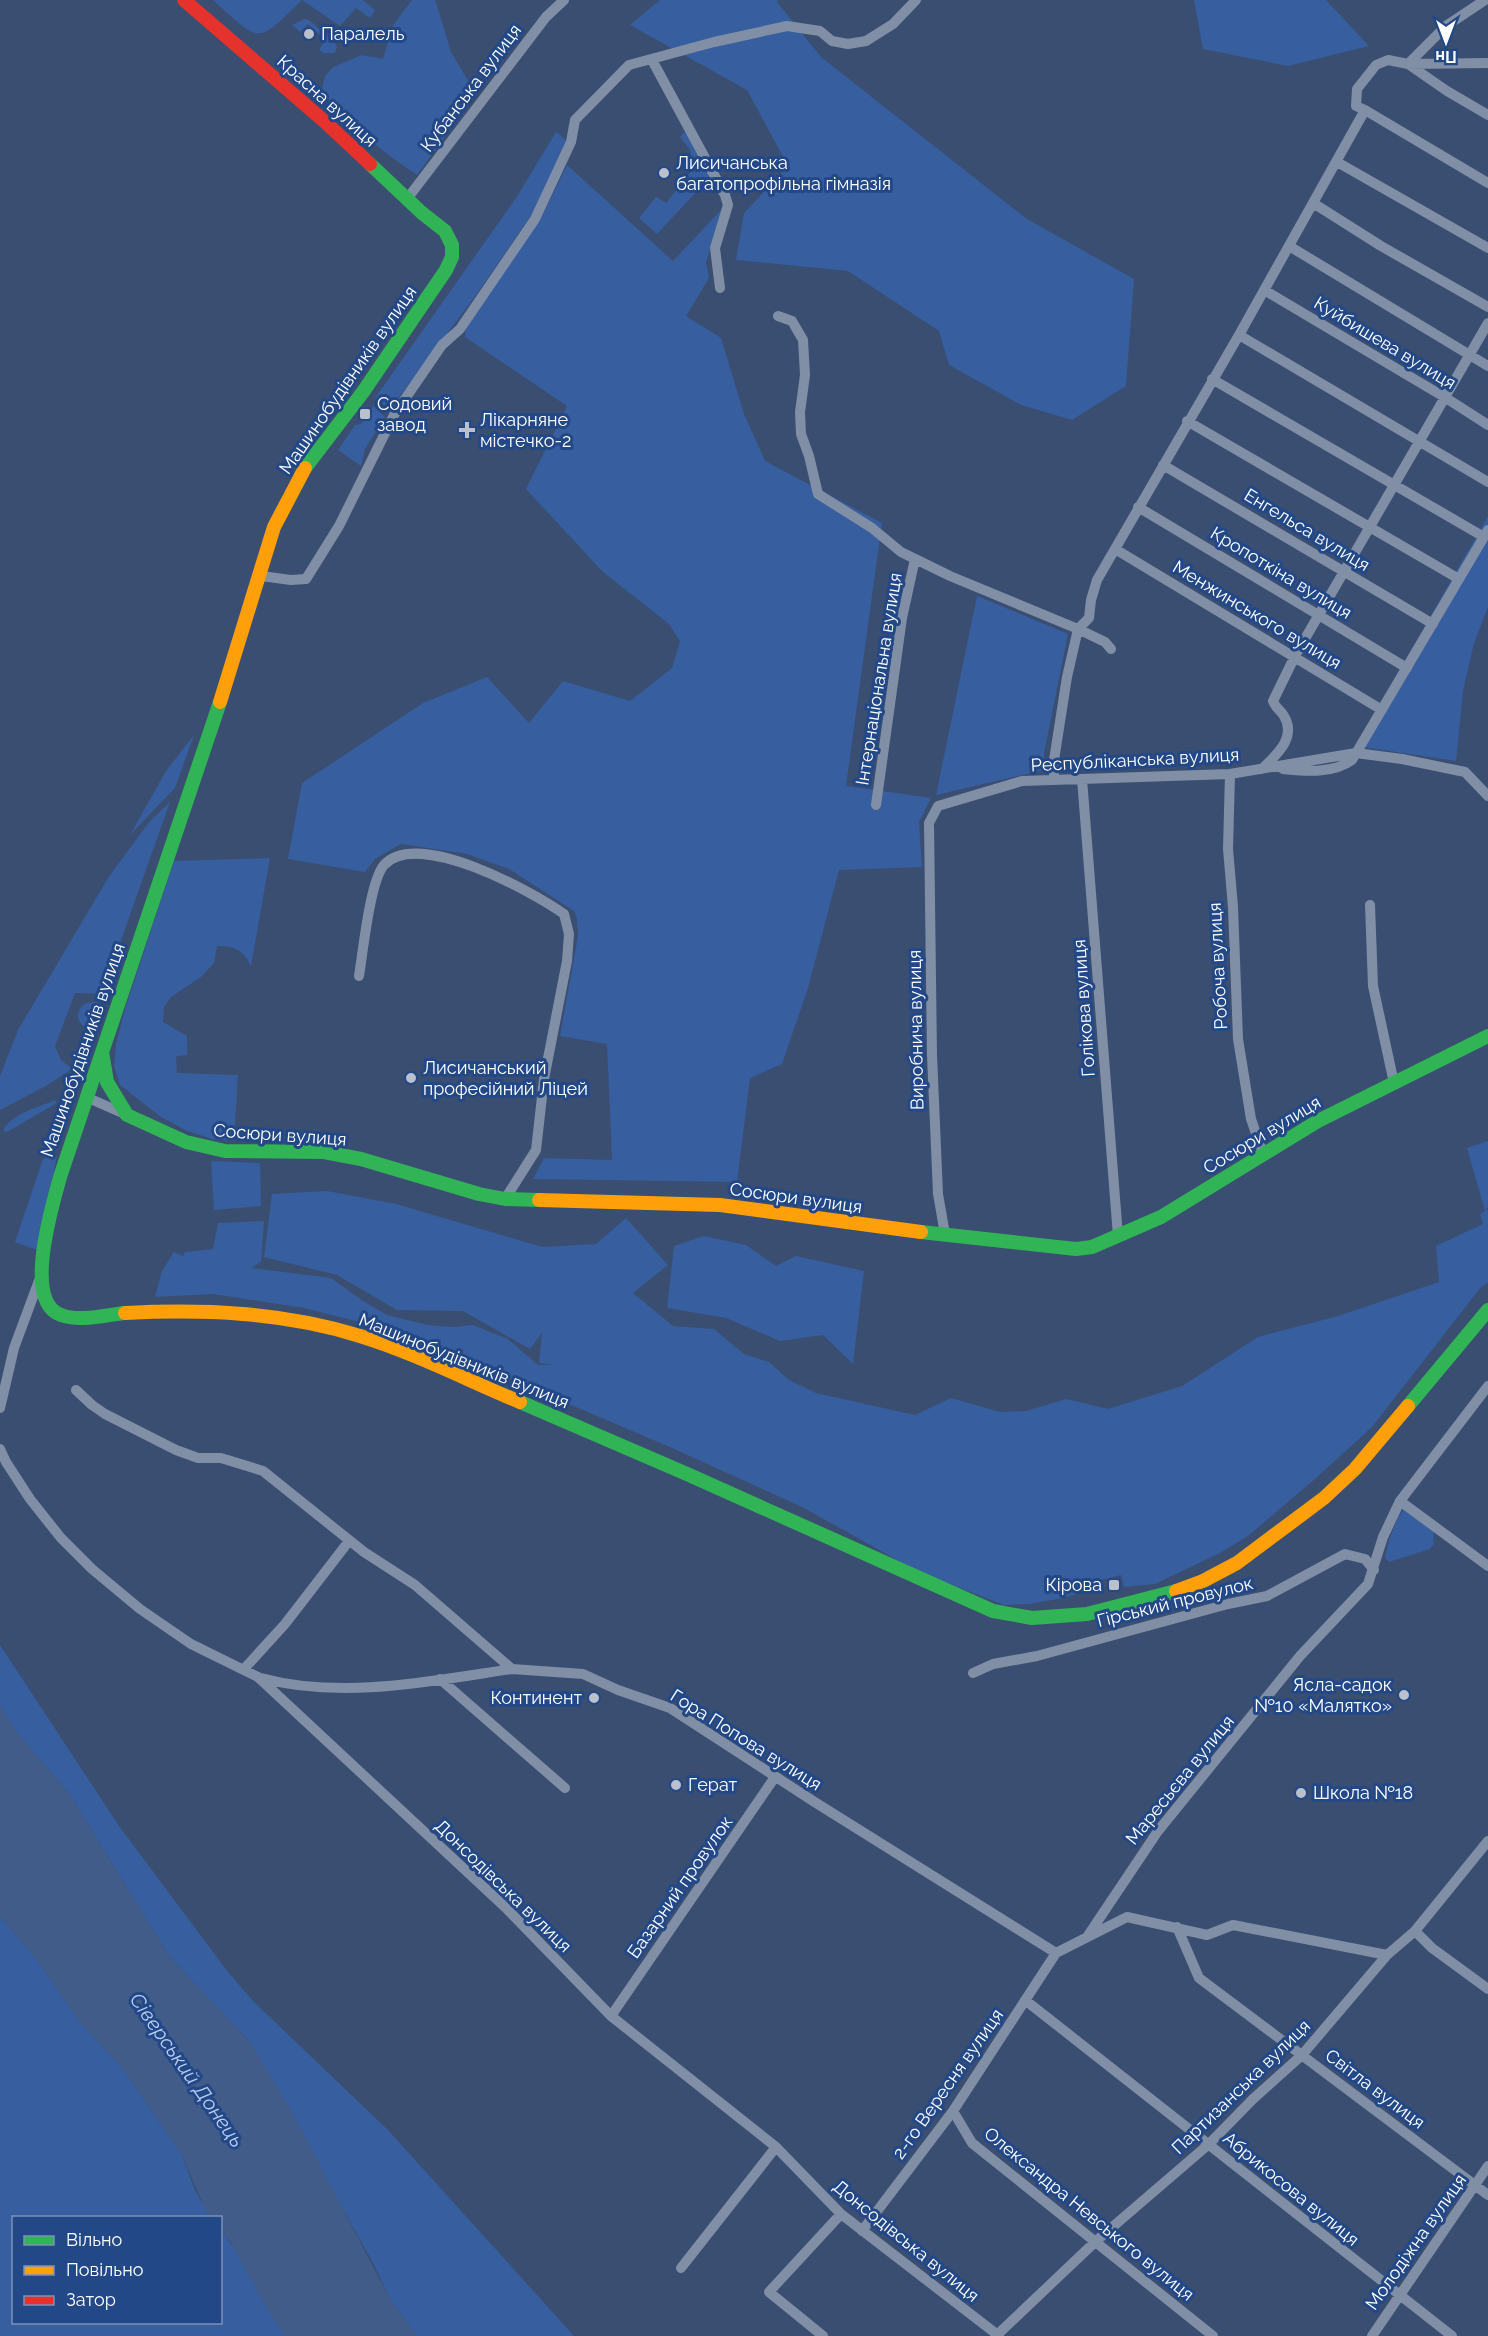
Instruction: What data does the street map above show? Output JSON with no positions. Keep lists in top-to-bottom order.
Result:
{
  "streets": {
    "main road": ["Красна вулиця", "Машинобудівників вулиця", "Сосюри вулиця"],
    "street": [
      "Кубанська вулиця",
      "Куйбишева вулиця",
      "Енгельса вулиця",
      "Кропоткіна вулиця",
      "Менжинського вулиця",
      "Інтернаціональна вулиця",
      "Республіканська вулиця",
      "Робоча вулиця",
      "Голікова вулиця",
      "Виробнича вулиця",
      "Гірський провулок",
      "Гора Попова вулиця",
      "Маресьєва вулиця",
      "Донсодівська вулиця",
      "Базарний провулок",
      "2-го Вересня вулиця",
      "Партизанська вулиця",
      "Світла вулиця",
      "Абрикосова вулиця",
      "Олександра Невського вулиця",
      "Молодіжна вулиця"
    ]
  },
  "crossings": [
    ["Кубанська вулиця", "Красна вулиця"],
    ["Красна вулиця", "Машинобудівників вулиця"],
    ["Республіканська вулиця", "Робоча вулиця"],
    ["Республіканська вулиця", "Голікова вулиця"],
    ["Республіканська вулиця", "Виробнича вулиця"],
    ["Робоча вулиця", "Сосюри вулиця"],
    ["Голікова вулиця", "Сосюри вулиця"],
    ["Виробнича вулиця", "Сосюри вулиця"],
    ["Гірський провулок", "Маресьєва вулиця"],
    ["Гора Попова вулиця", "Донсодівська вулиця"],
    ["Гора Попова вулиця", "Базарний провулок"],
    ["Гора Попова вулиця", "2-го Вересня вулиця"],
    ["Донсодівська вулиця", "Базарний провулок"],
    ["Донсодівська вулиця", "2-го Вересня вулиця"],
    ["Донсодівська вулиця", "Партизанська вулиця"],
    ["2-го Вересня вулиця", "Абрикосова вулиця"],
    ["2-го Вересня вулиця", "Олександра Невського вулиця"],
    ["Партизанська вулиця", "Світла вулиця"],
    ["Партизанська вулиця", "Абрикосова вулиця"],
    ["Партизанська вулиця", "Олександра Невського вулиця"],
    ["Світла вулиця", "Молодіжна вулиця"],
    ["Абрикосова вулиця", "Молодіжна вулиця"]
  ],
  "water": ["Сіверський Донець"],
  "places": {
    "other": [
      "Паралель",
      "Лисичанська багатопрофільна гімназія",
      "Лисичанський професійний Ліцей",
      "Ясла-садок №10 «Малятко»",
      "Континент",
      "Герат",
      "Школа №18"
    ],
    "transit": ["Содовий завод", "Кірова"],
    "health": ["Лікарняне містечко-2"]
  },
  "legend": ["Вільно", "Повільно", "Затор"],
  "north": "bottom"
}
